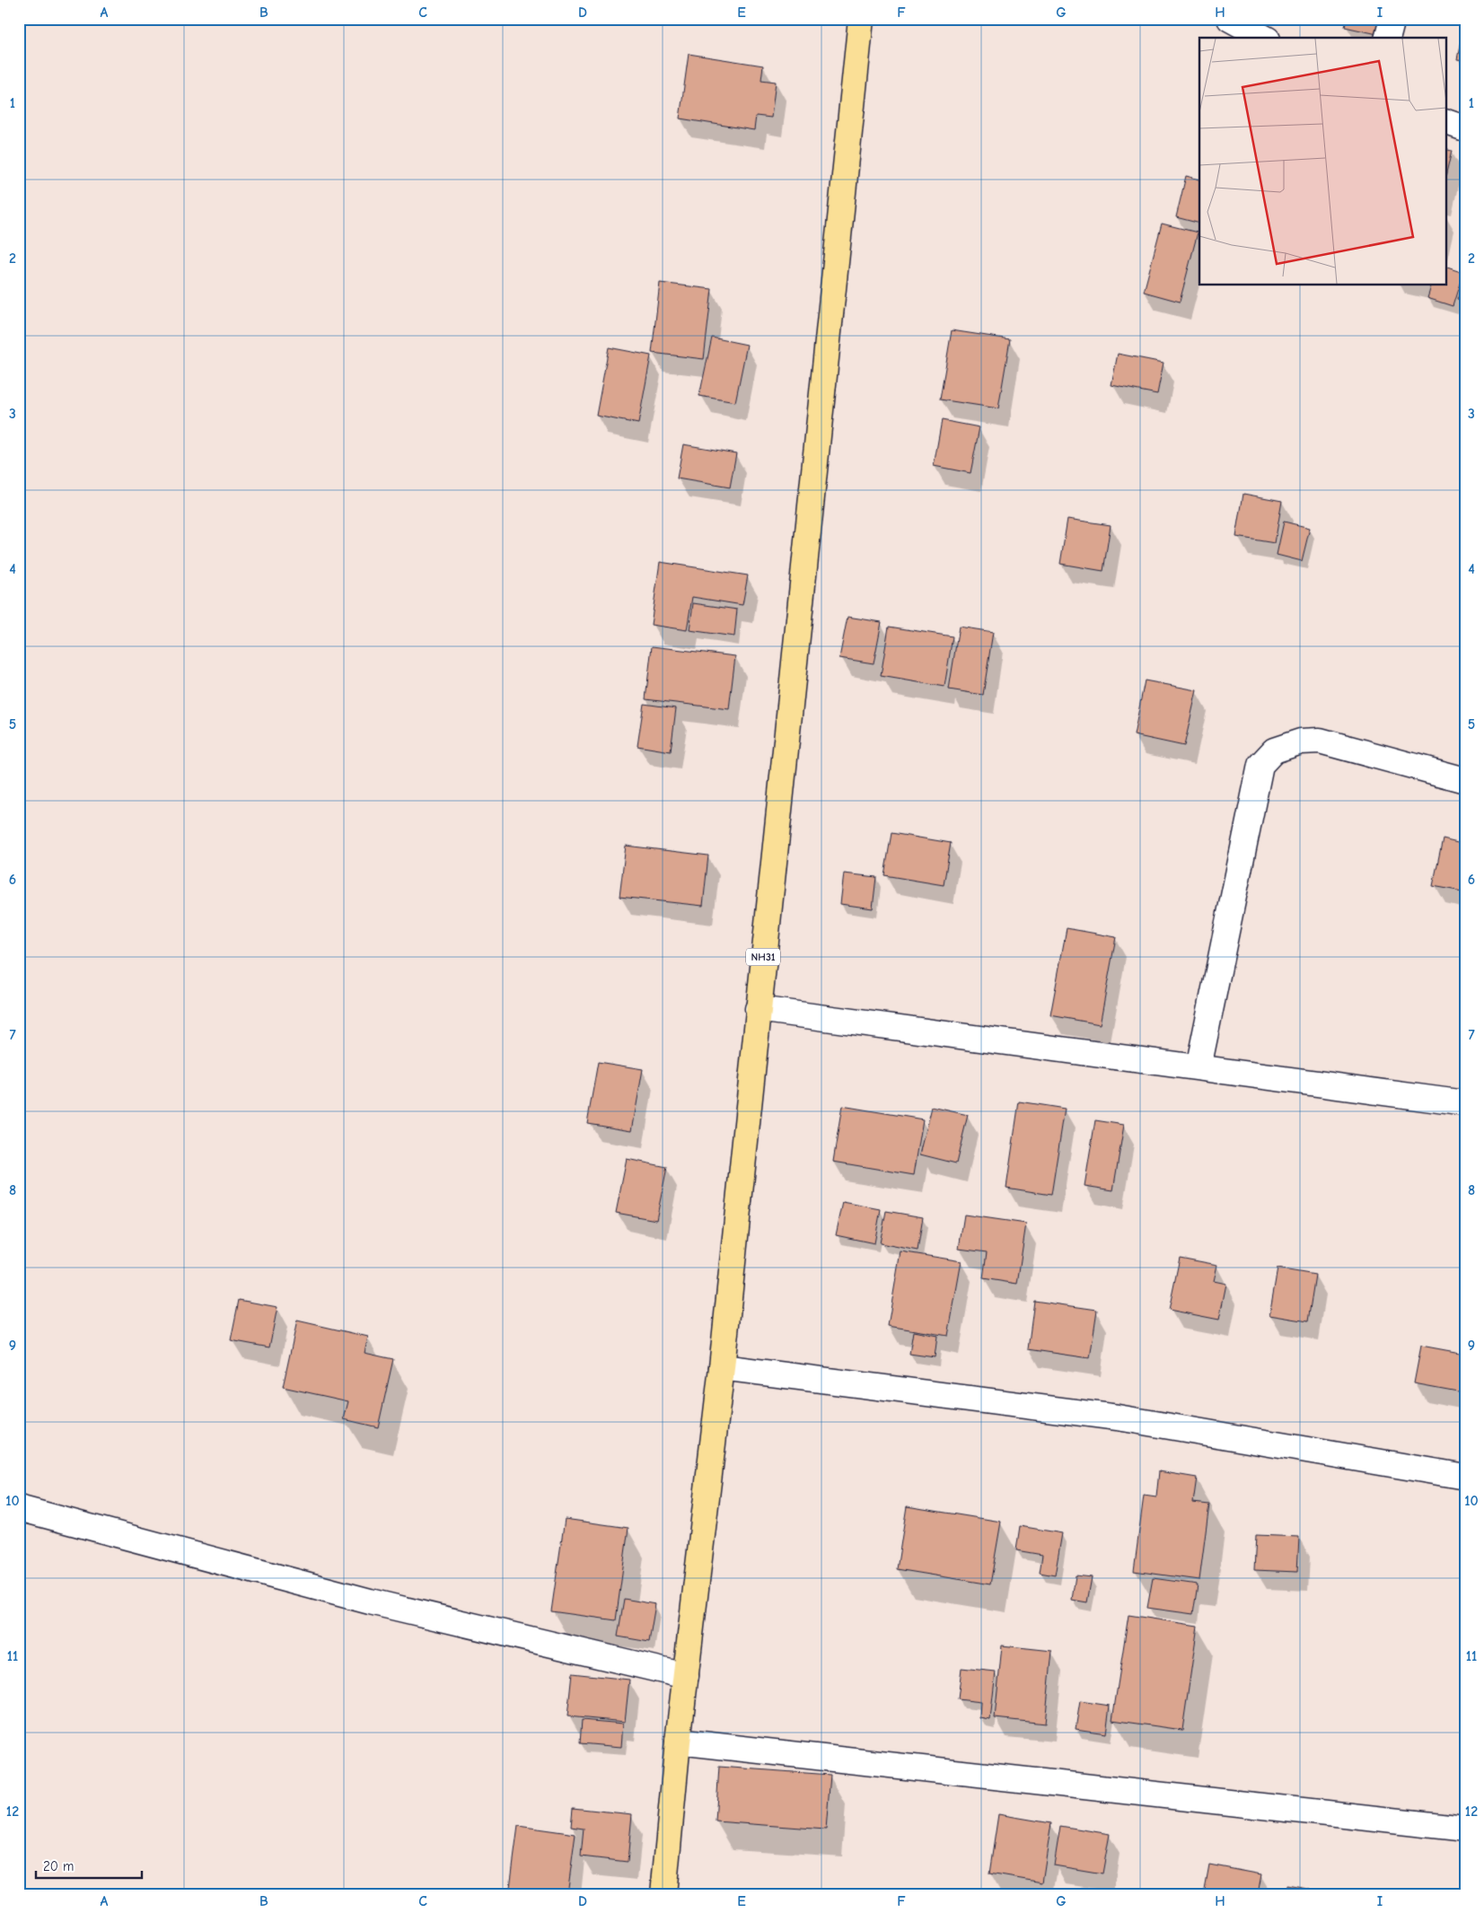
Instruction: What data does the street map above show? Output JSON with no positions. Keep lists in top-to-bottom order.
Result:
{
  "streets": {
    "highway": ["NH31"]
  },
  "scale_bar": "20 m",
  "grid": {
    "columns": [
      "A",
      "B",
      "C",
      "D",
      "E",
      "F",
      "G",
      "H",
      "I"
    ],
    "rows": [
      "1",
      "2",
      "3",
      "4",
      "5",
      "6",
      "7",
      "8",
      "9",
      "10",
      "11",
      "12"
    ]
  }
}
